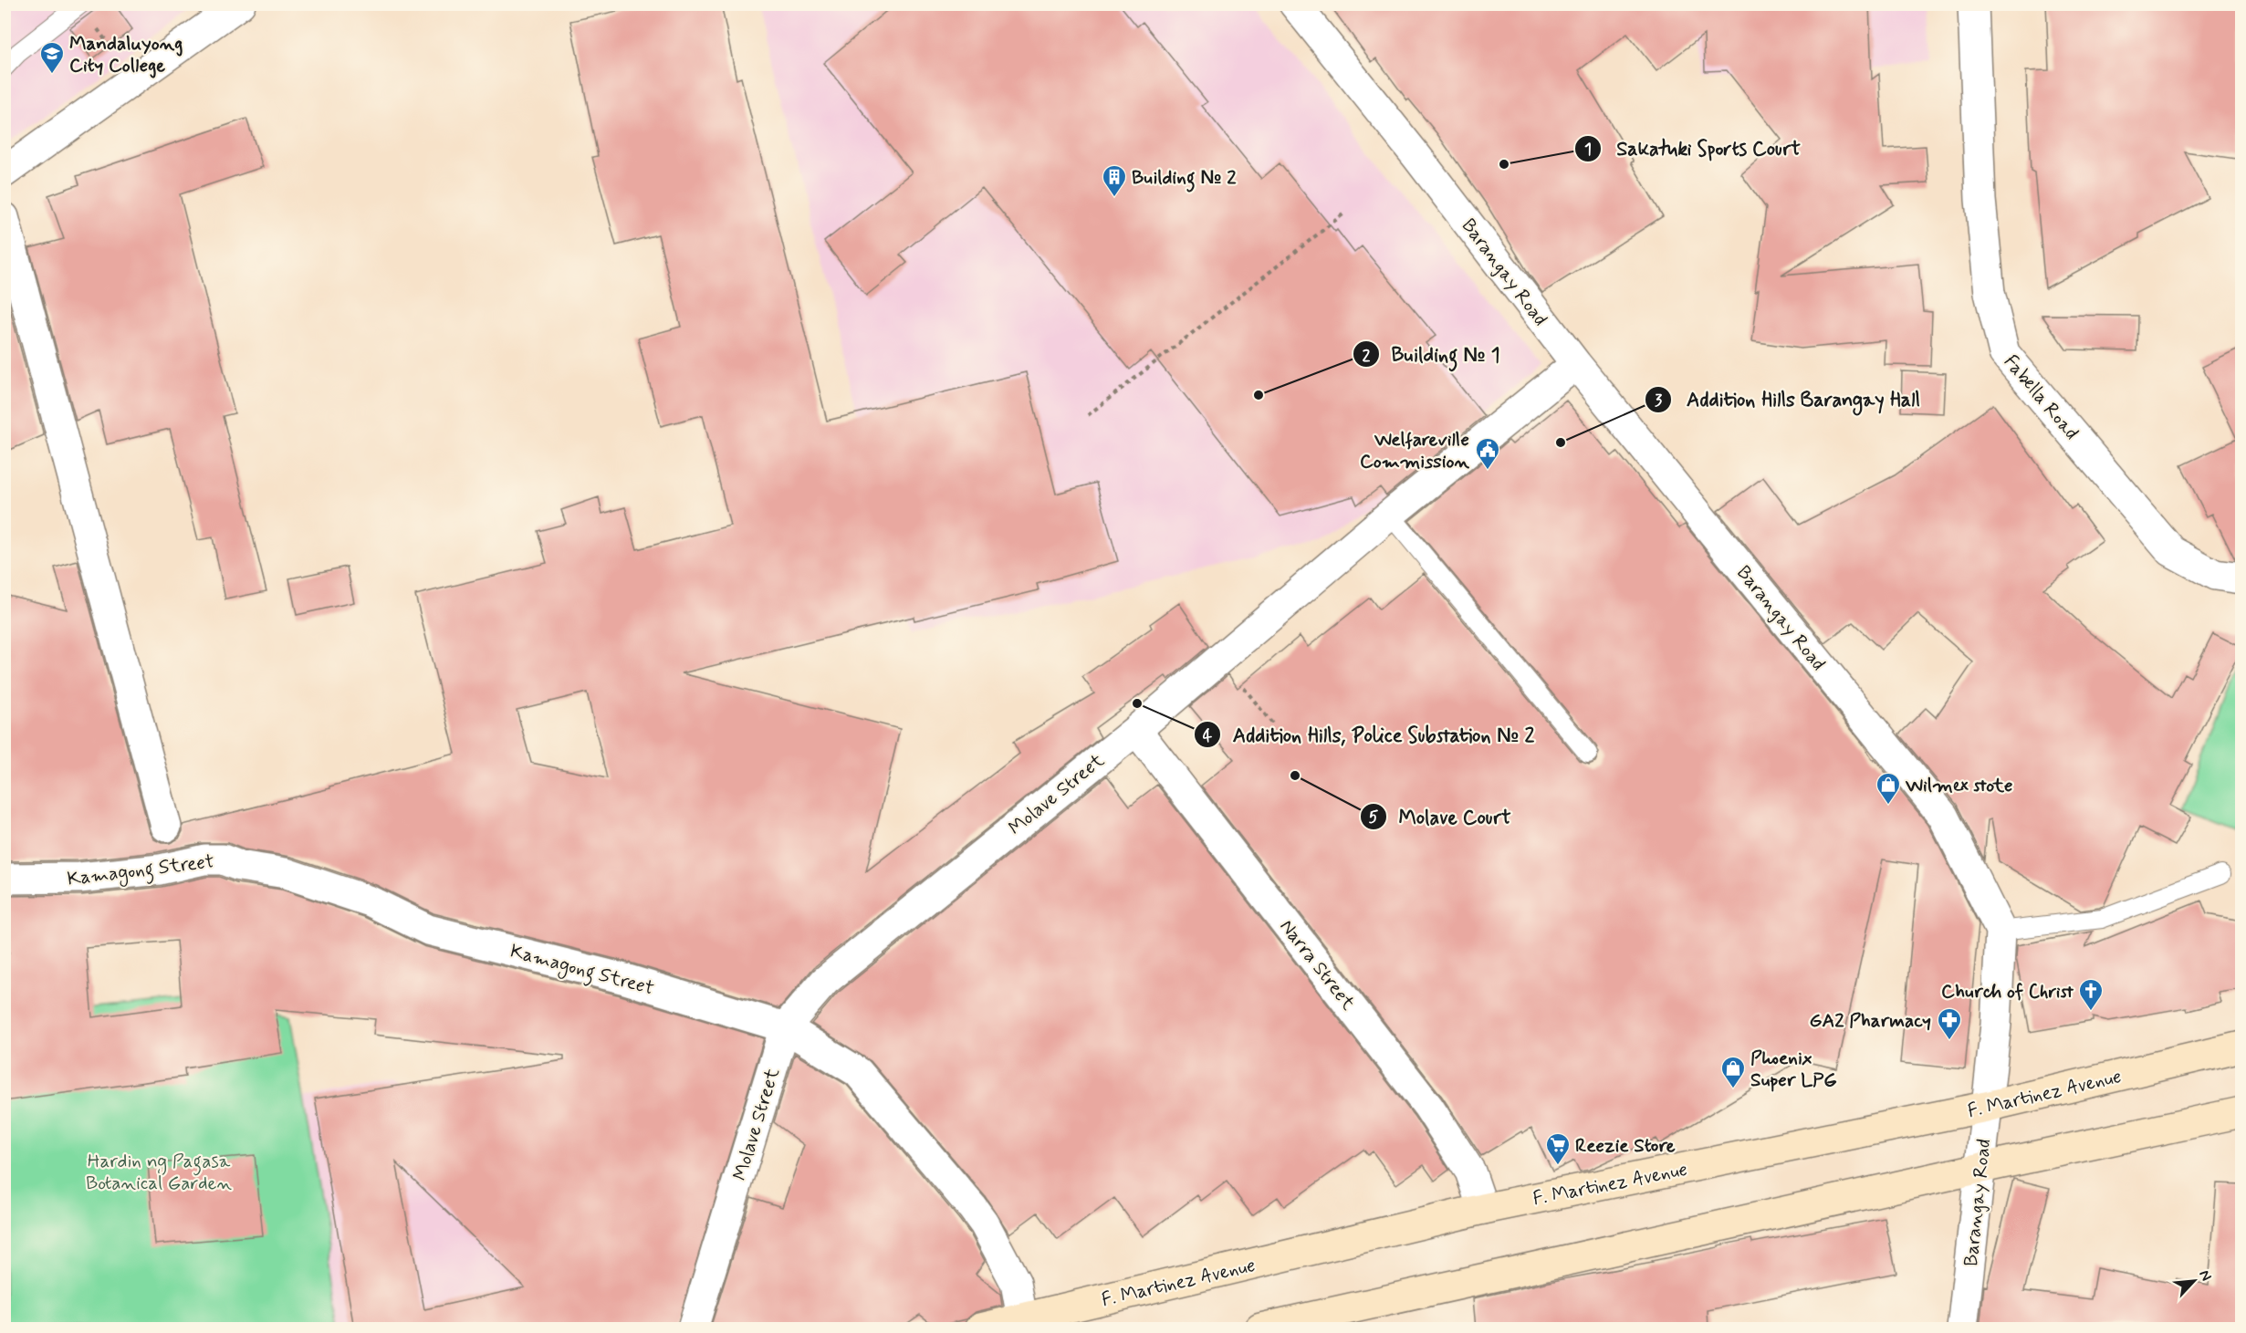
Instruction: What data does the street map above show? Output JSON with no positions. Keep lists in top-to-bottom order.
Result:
{
  "streets": {
    "main road": ["F. Martinez Avenue"],
    "street": [
      "Barangay Road",
      "Fabella Road",
      "Molave Street",
      "Kamagong Street",
      "Narra Street"
    ]
  },
  "crossings": [
    ["Barangay Road", "Molave Street"],
    ["Barangay Road", "F. Martinez Avenue"],
    ["Molave Street", "Kamagong Street"],
    ["Molave Street", "Narra Street"],
    ["Kamagong Street", "F. Martinez Avenue"],
    ["Narra Street", "F. Martinez Avenue"]
  ],
  "parks": ["Hardin ng Pagasa Botanical Garden"],
  "places": {
    "school or university": ["Mandaluyong City College"],
    "other": [
      "Sakatuki Sports Court",
      "Building № 1",
      "Addition Hills Barangay Hall",
      "Addition Hills, Police Substation № 2",
      "Molave Court"
    ],
    "building": ["Building № 2"],
    "public building": ["Welfareville Commission"],
    "shop": ["Wilmex stote", "Phoenix Super LPG"],
    "church": ["Church of Christ"],
    "pharmacy": ["GA2 Pharmacy"],
    "supermarket": ["Reezie Store"]
  },
  "north": "top right"
}
